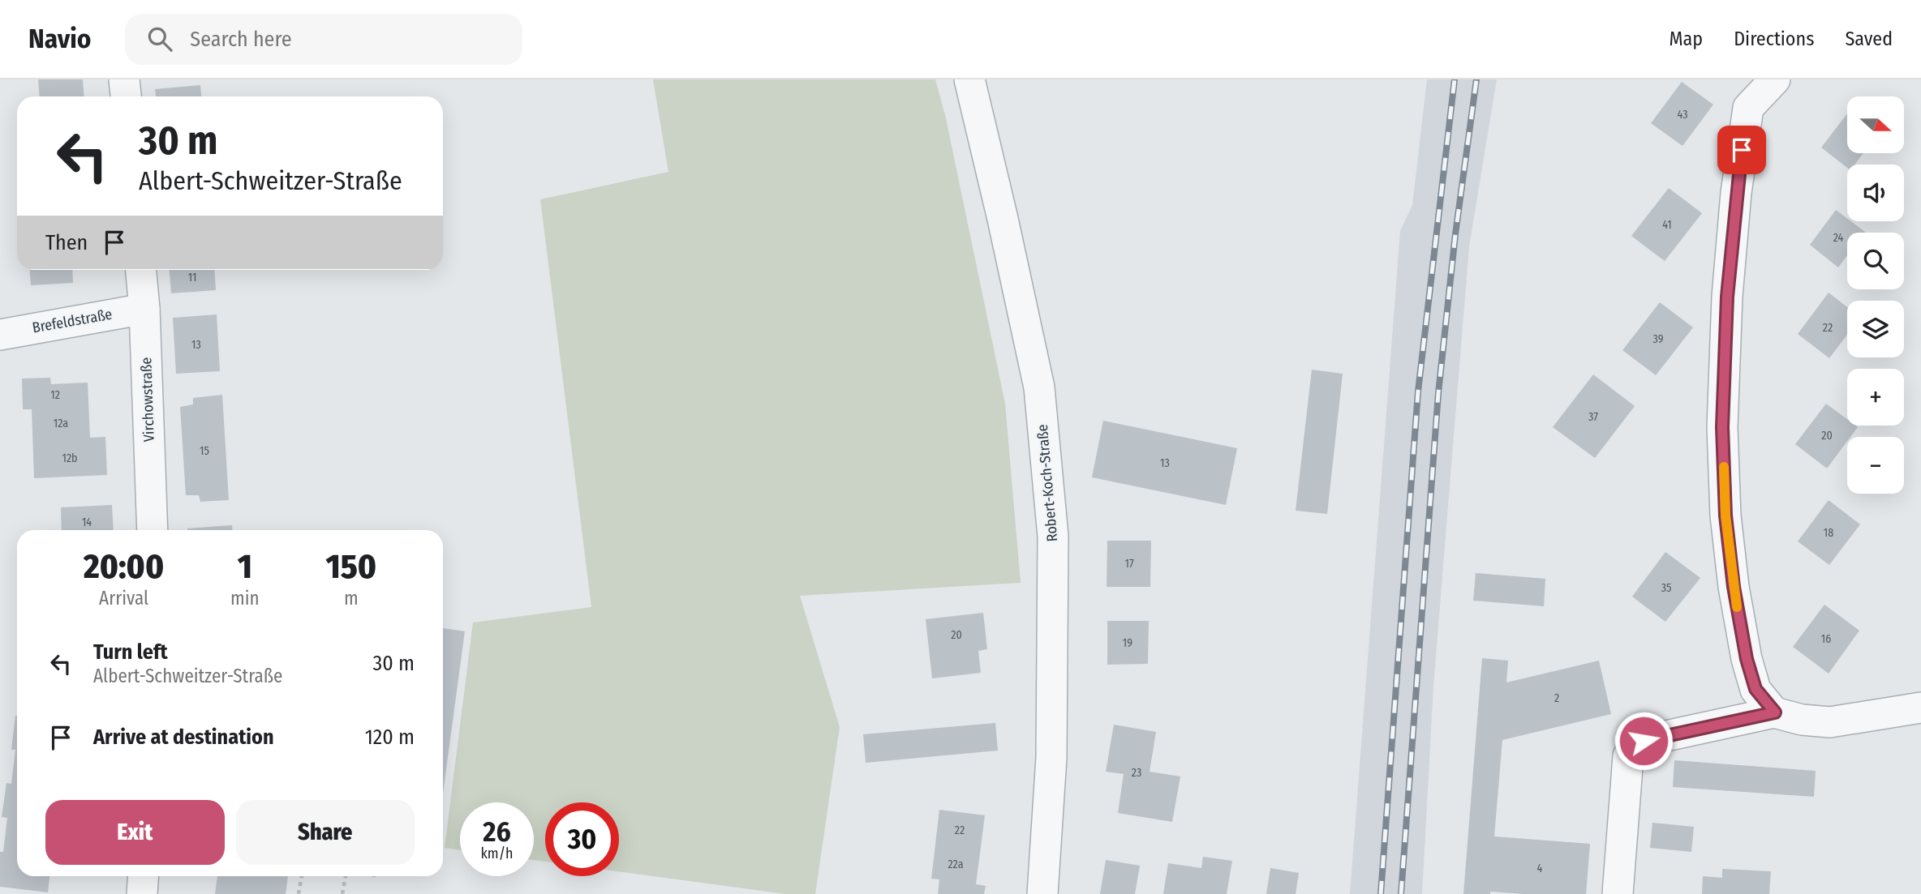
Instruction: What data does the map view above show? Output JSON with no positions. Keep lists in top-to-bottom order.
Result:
{
  "streets": {
    "street": ["Brefeldstraße", "Virchowstraße", "Robert-Koch-Straße"]
  },
  "crossings": [
    ["Brefeldstraße", "Virchowstraße"]
  ],
  "house_numbers": [
    "43",
    "41",
    "24",
    "11",
    "22",
    "39",
    "13",
    "12",
    "37",
    "12a",
    "20",
    "15",
    "12b",
    "13",
    "14",
    "18",
    "17",
    "35",
    "20",
    "16",
    "19",
    "2",
    "23",
    "22",
    "22a",
    "4"
  ],
  "north": "right",
  "page": {
    "header": "Navio",
    "search": "Search here",
    "nav": ["Map", "Directions", "Saved"],
    "map_buttons": ["+", "−"],
    "turn": ["30 m", "Albert-Schweitzer-Straße"],
    "then": "Then",
    "eta": [
      "20:00",
      "Arrival",
      "1",
      "min",
      "150",
      "m"
    ],
    "list": [
      {
        "name": "Turn left",
        "note": "Albert-Schweitzer-Straße",
        "value": "30 m"
      },
      {
        "name": "Arrive at destination",
        "value": "120 m"
      }
    ],
    "buttons": ["Exit", "Share"],
    "speed": "26 km/h",
    "limit": "30"
  }
}
